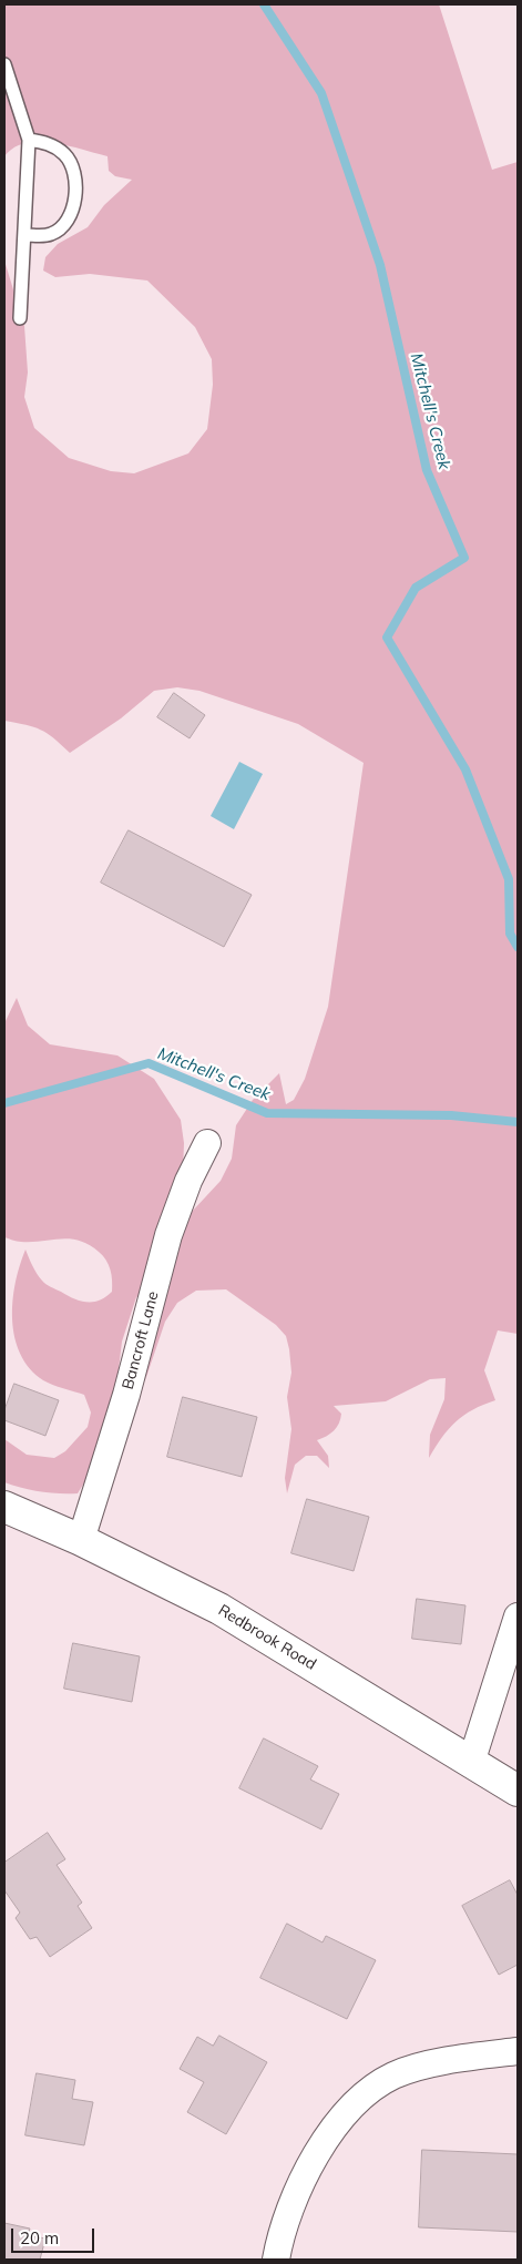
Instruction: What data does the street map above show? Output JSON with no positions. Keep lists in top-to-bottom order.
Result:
{
  "streets": {
    "main road": ["Redbrook Road"],
    "street": ["Bancroft Lane"]
  },
  "crossings": [
    ["Bancroft Lane", "Redbrook Road"]
  ],
  "water": ["Mitchell's Creek"],
  "scale_bar": "20 m"
}
